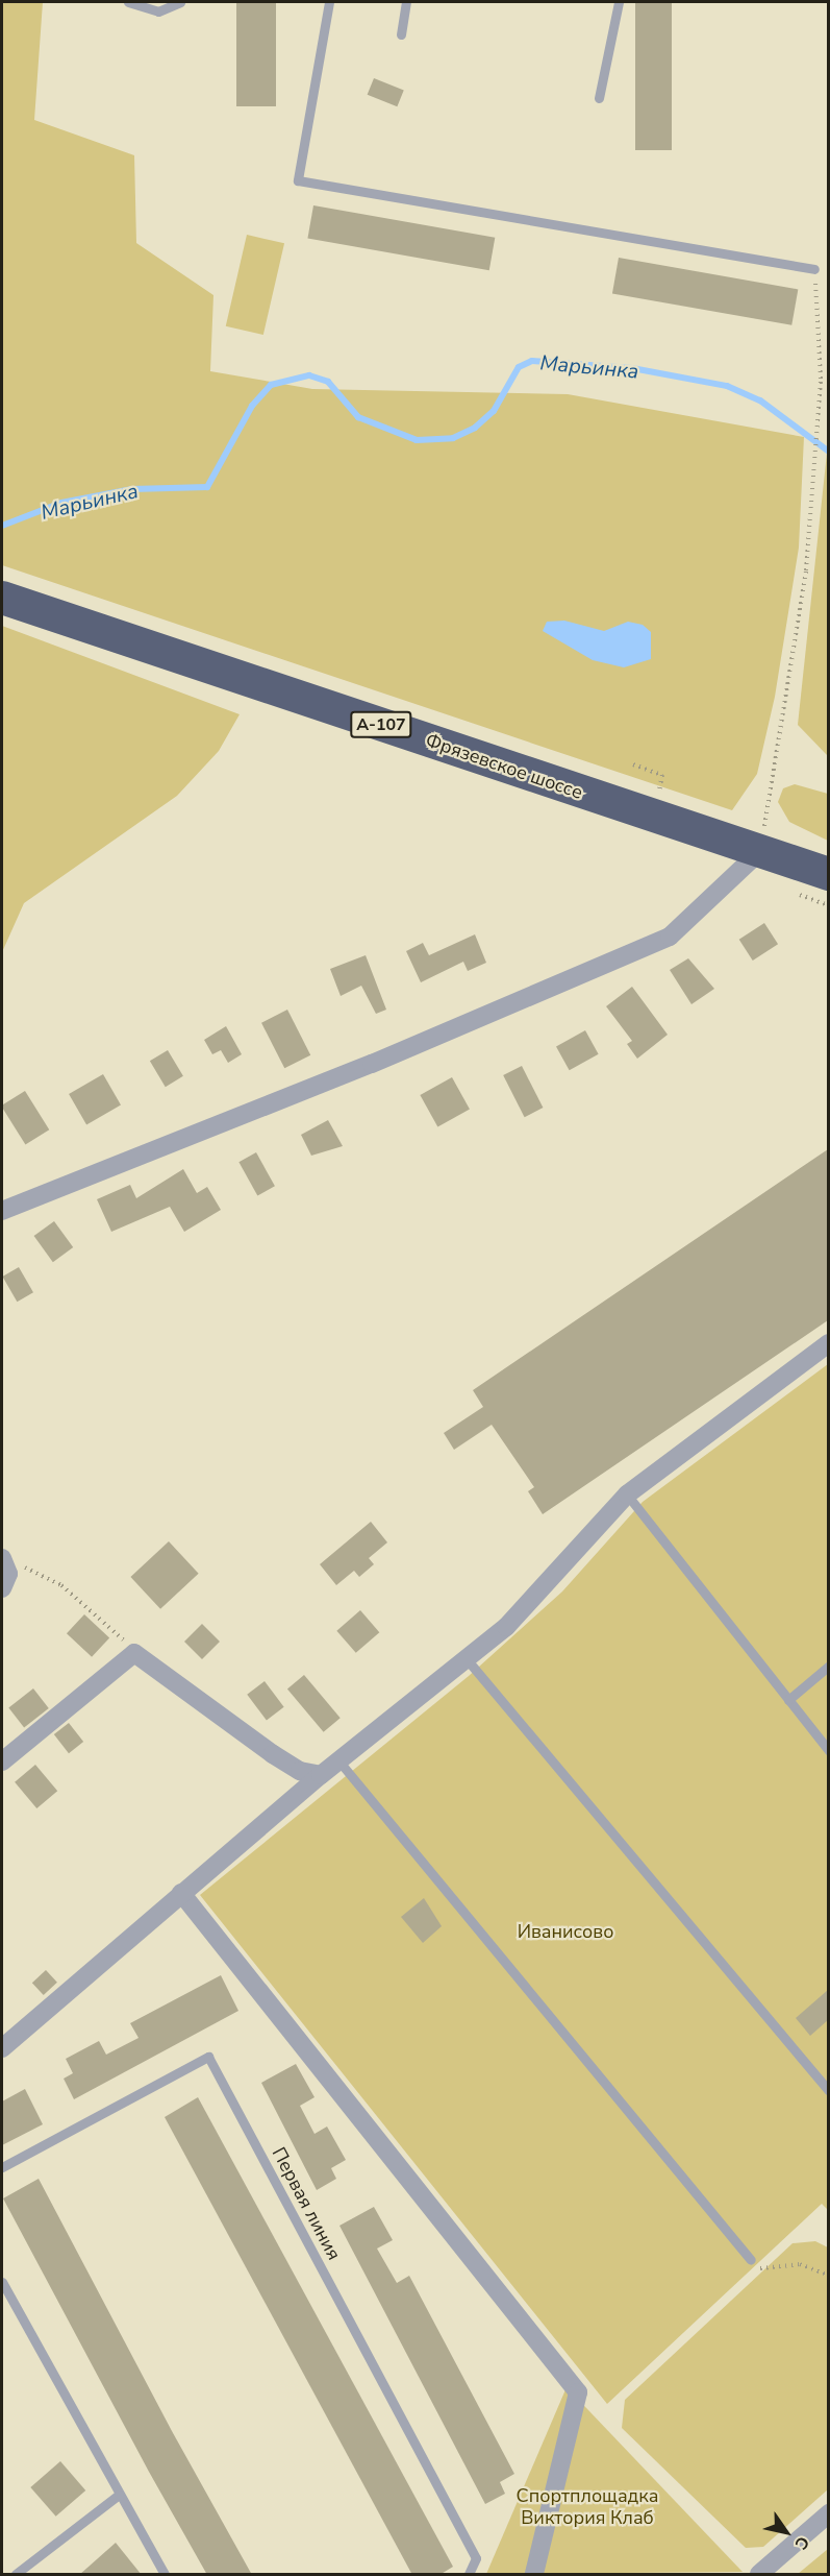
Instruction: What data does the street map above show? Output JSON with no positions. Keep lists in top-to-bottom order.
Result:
{
  "streets": {
    "highway": ["А-107", "Фрязевское шоссе"],
    "lane": ["Первая линия"]
  },
  "water": ["Марьинка"],
  "parks": ["Иванисово", "Спортплощадка Виктория Клаб"],
  "north": "bottom right"
}
